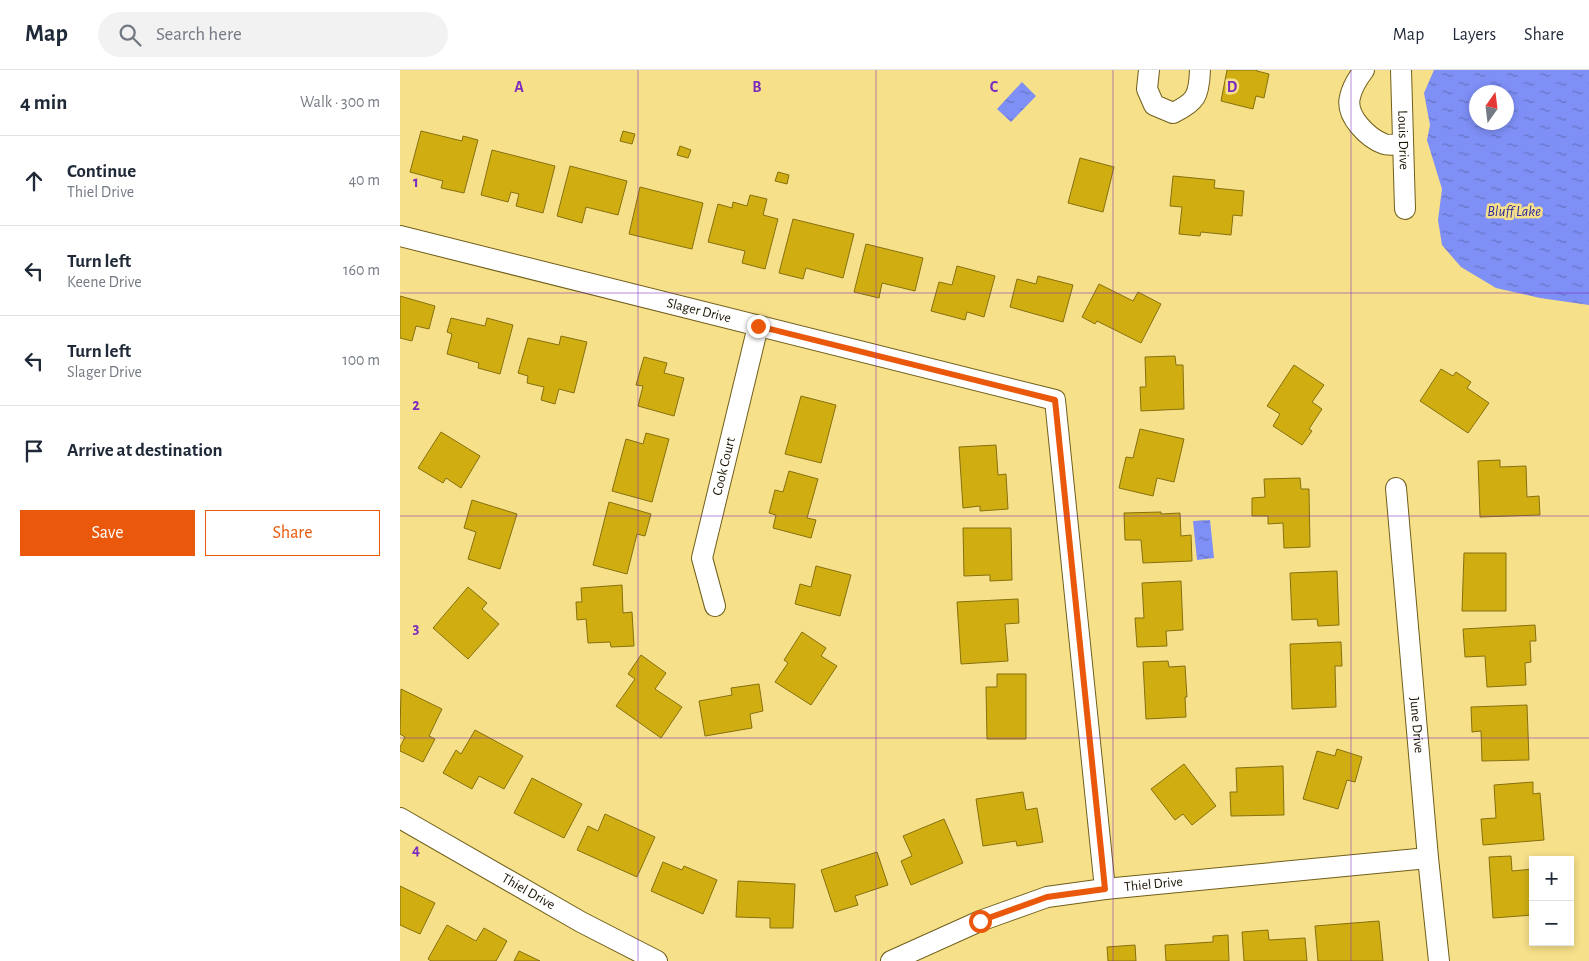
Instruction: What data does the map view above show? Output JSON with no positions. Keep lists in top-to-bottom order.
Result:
{
  "streets": {
    "street": [
      "Louis Drive",
      "Slager Drive",
      "Cook Court",
      "June Drive",
      "Thiel Drive"
    ]
  },
  "crossings": [
    ["Slager Drive", "Cook Court"],
    ["Slager Drive", "Thiel Drive"],
    ["June Drive", "Thiel Drive"]
  ],
  "water": ["Bluff Lake"],
  "north": "top",
  "page": {
    "header": "Map",
    "search": "Search here",
    "nav": ["Map", "Layers", "Share"],
    "heading": ["4 min", "Walk · 300 m"],
    "list": [
      ["Continue", "Thiel Drive", "40 m"],
      ["Turn left", "Keene Drive", "160 m"],
      ["Turn left", "Slager Drive", "100 m"],
      "Arrive at destination"
    ],
    "buttons": ["Save", "Share"],
    "map_buttons": ["+", "−"]
  },
  "grid": {
    "columns": [
      "A",
      "B",
      "C",
      "D"
    ],
    "rows": [
      "1",
      "2",
      "3",
      "4"
    ]
  }
}
